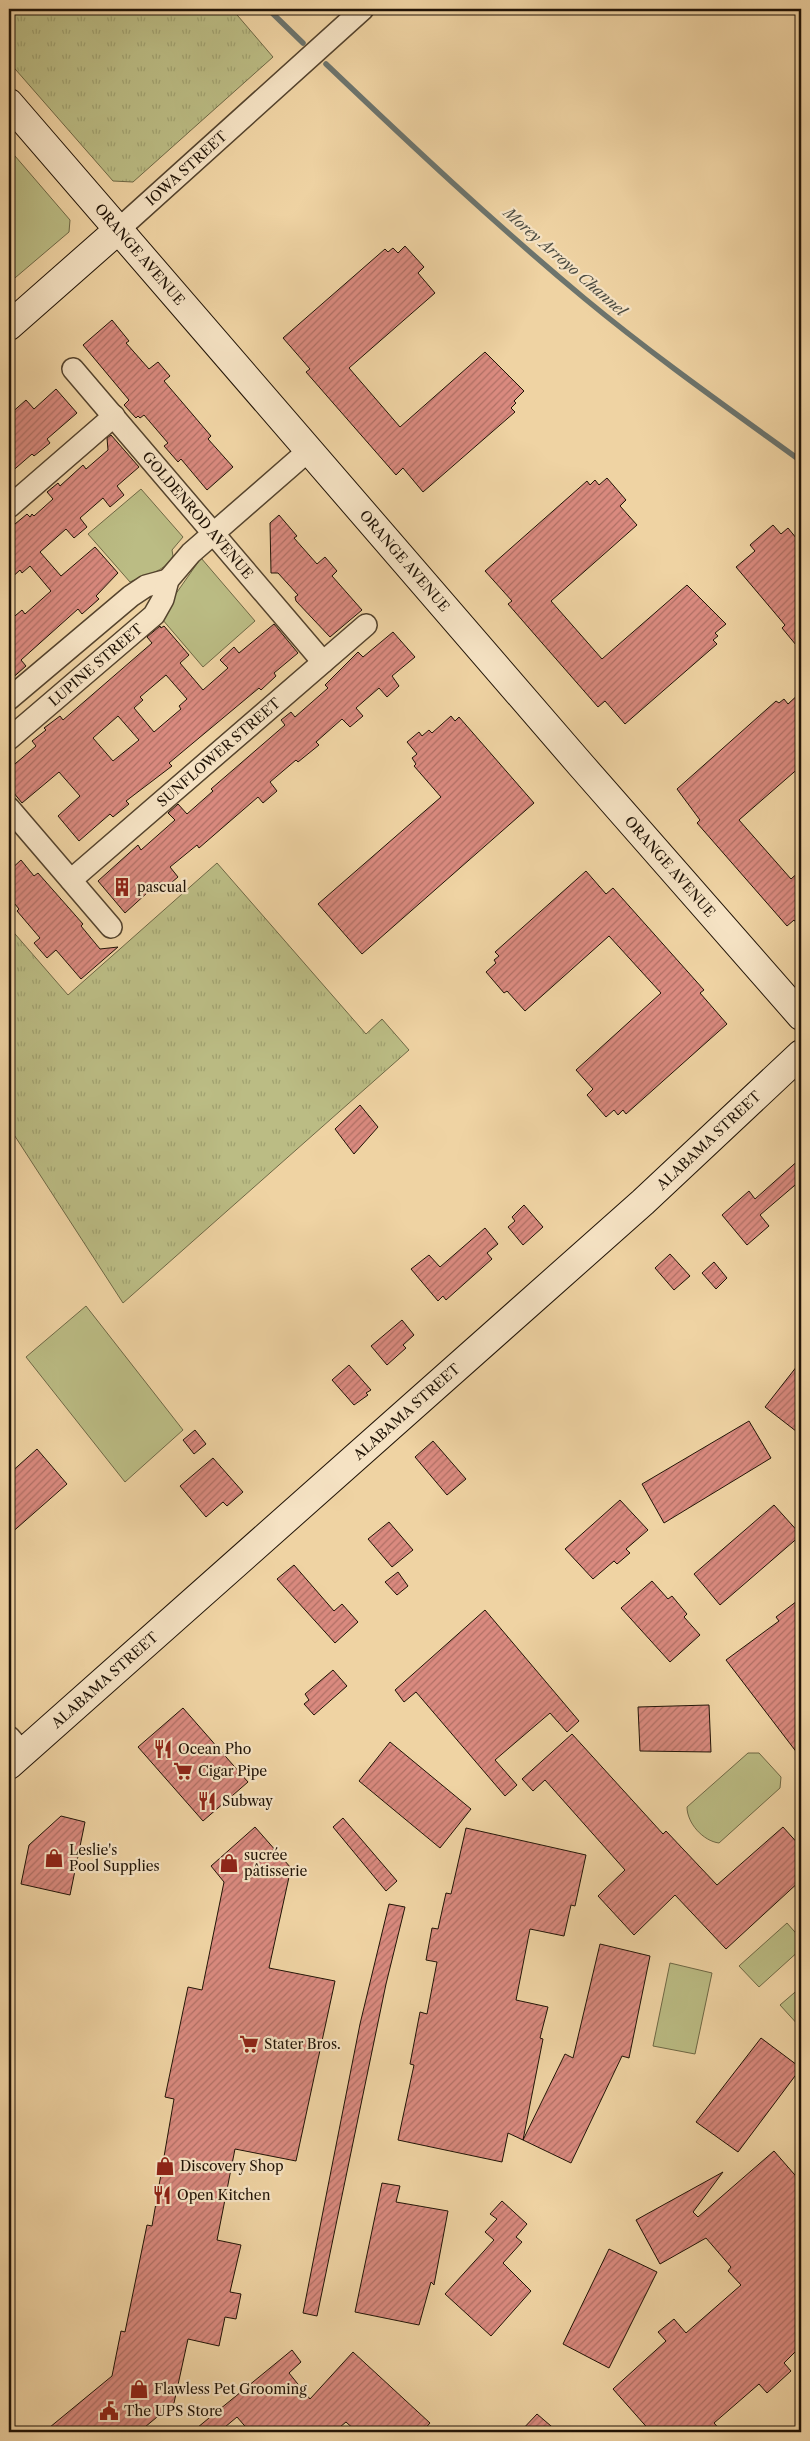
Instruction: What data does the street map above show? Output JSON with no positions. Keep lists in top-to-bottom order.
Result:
{
  "streets": {
    "street": [
      "IOWA STREET",
      "ORANGE AVENUE",
      "GOLDENROD AVENUE",
      "LUPINE STREET",
      "SUNFLOWER STREET",
      "ALABAMA STREET"
    ]
  },
  "crossings": [
    ["IOWA STREET", "ORANGE AVENUE"],
    ["ORANGE AVENUE", "LUPINE STREET"],
    ["GOLDENROD AVENUE", "LUPINE STREET"],
    ["GOLDENROD AVENUE", "SUNFLOWER STREET"]
  ],
  "water": ["Morey Arroyo Channel"],
  "places": {
    "building": ["pascual"],
    "restaurant": ["Ocean Pho", "Subway", "Open Kitchen"],
    "supermarket": ["Cigar Pipe", "Stater Bros."],
    "shop": [
      "Leslie's Pool Supplies",
      "sucrée pâtisserie",
      "Discovery Shop",
      "Flawless Pet Grooming"
    ],
    "public building": ["The UPS Store"]
  }
}
